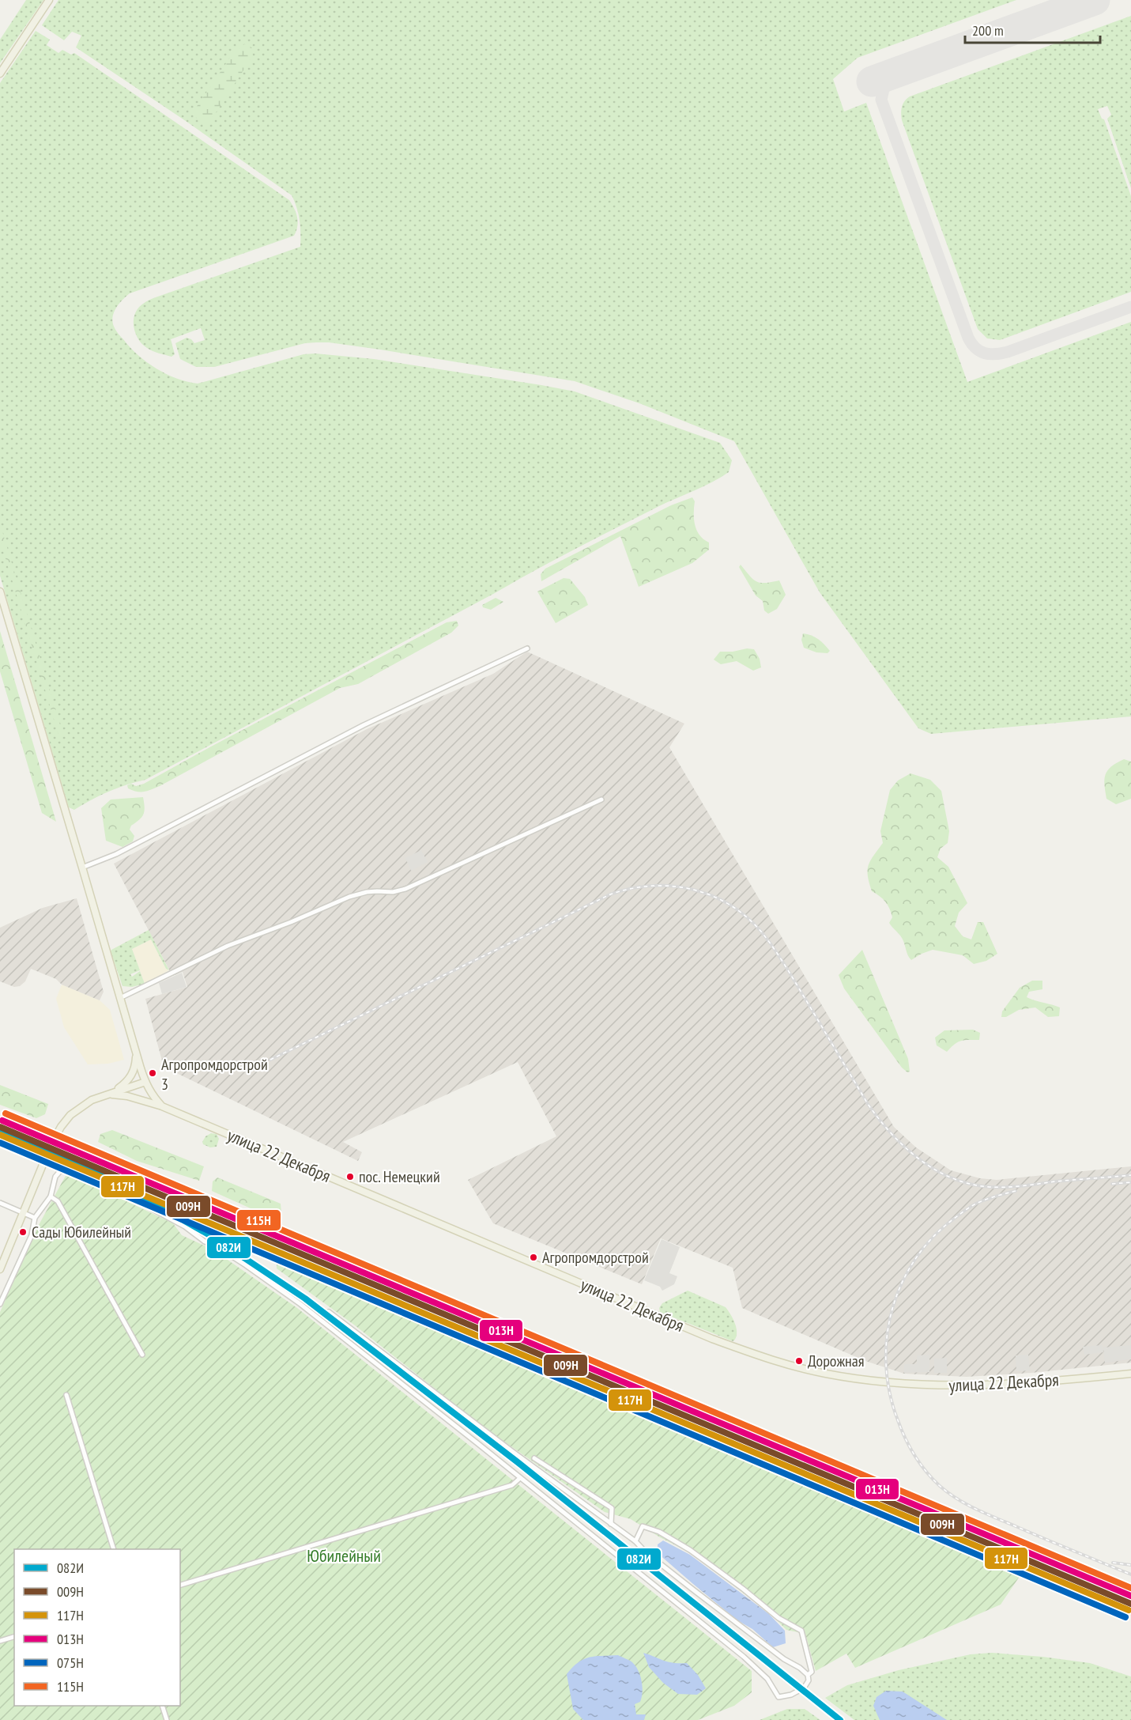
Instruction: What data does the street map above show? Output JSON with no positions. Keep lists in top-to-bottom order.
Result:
{
  "streets": {
    "main road": ["улица 22 Декабря"]
  },
  "parks": ["Юбилейный"],
  "places": [
    "Агропромдорстрой 3",
    "пос. Немецкий",
    "Сады Юбилейный",
    "Агропромдорстрой",
    "Дорожная"
  ],
  "lines": [
    "transit line 115Н",
    "transit line 013Н",
    "transit line 009Н",
    "transit line 082И",
    "transit line 117Н",
    "transit line 075Н"
  ],
  "legend": [
    "082И",
    "009Н",
    "117Н",
    "013Н",
    "075Н",
    "115Н"
  ],
  "scale_bar": "200 m"
}
